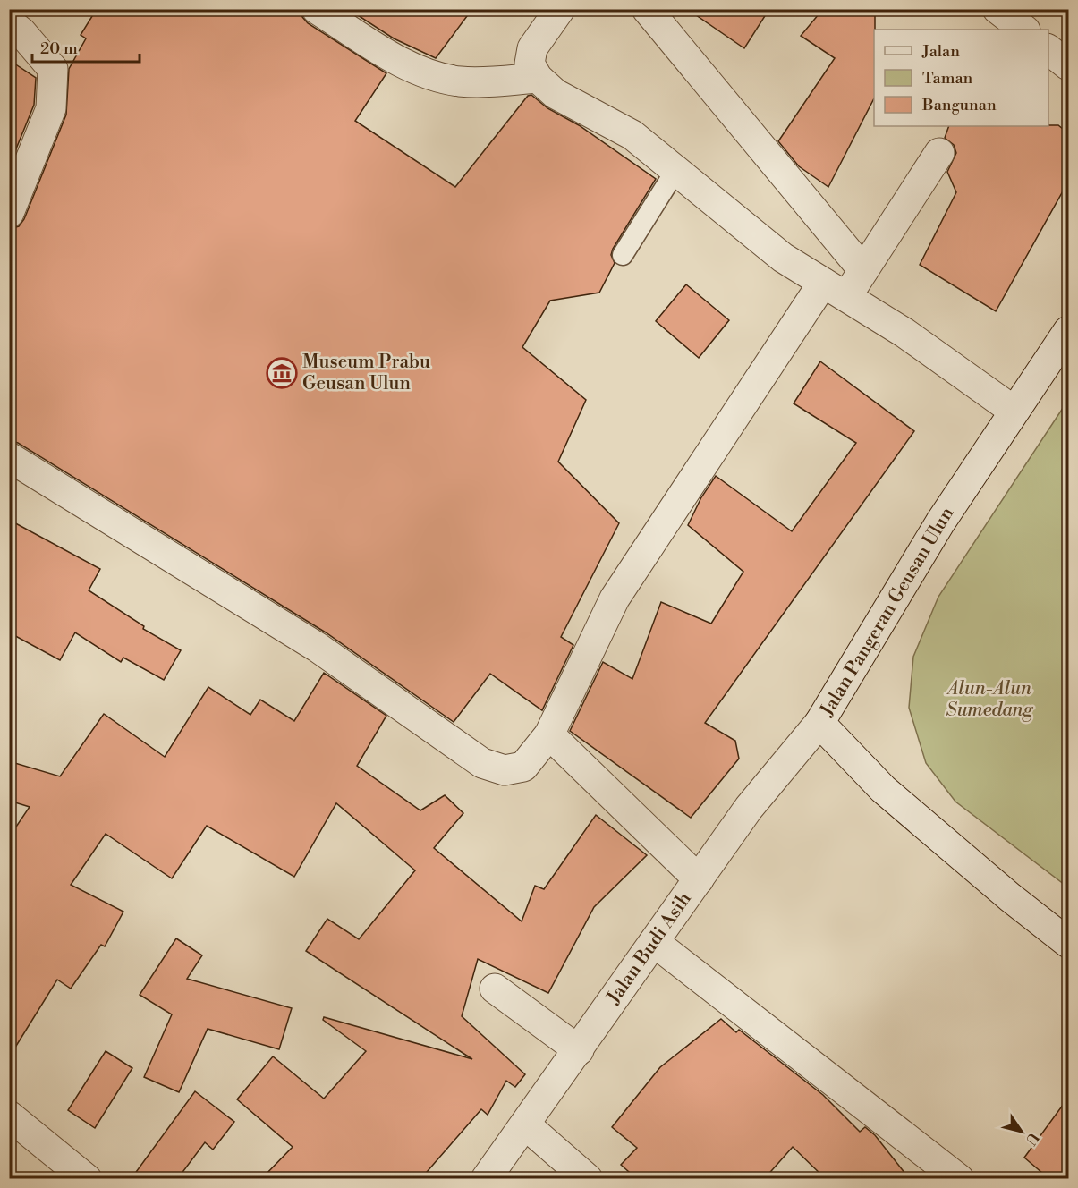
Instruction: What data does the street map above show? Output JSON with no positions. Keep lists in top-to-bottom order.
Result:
{
  "streets": {
    "street": ["Jalan Pangeran Geusan Ulun", "Jalan Budi Asih"]
  },
  "crossings": [
    ["Jalan Pangeran Geusan Ulun", "Jalan Budi Asih"]
  ],
  "parks": ["Alun-Alun Sumedang"],
  "places": {
    "museum": ["Museum Prabu Geusan Ulun"]
  },
  "legend": ["Jalan", "Taman", "Bangunan"],
  "scale_bar": "20 m",
  "north": "bottom right"
}
